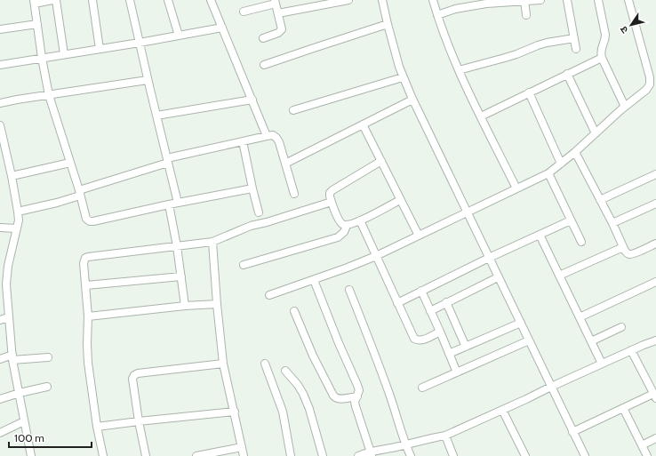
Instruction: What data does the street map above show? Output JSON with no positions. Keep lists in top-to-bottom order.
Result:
{
  "scale_bar": "100 m",
  "north": "bottom left"
}
